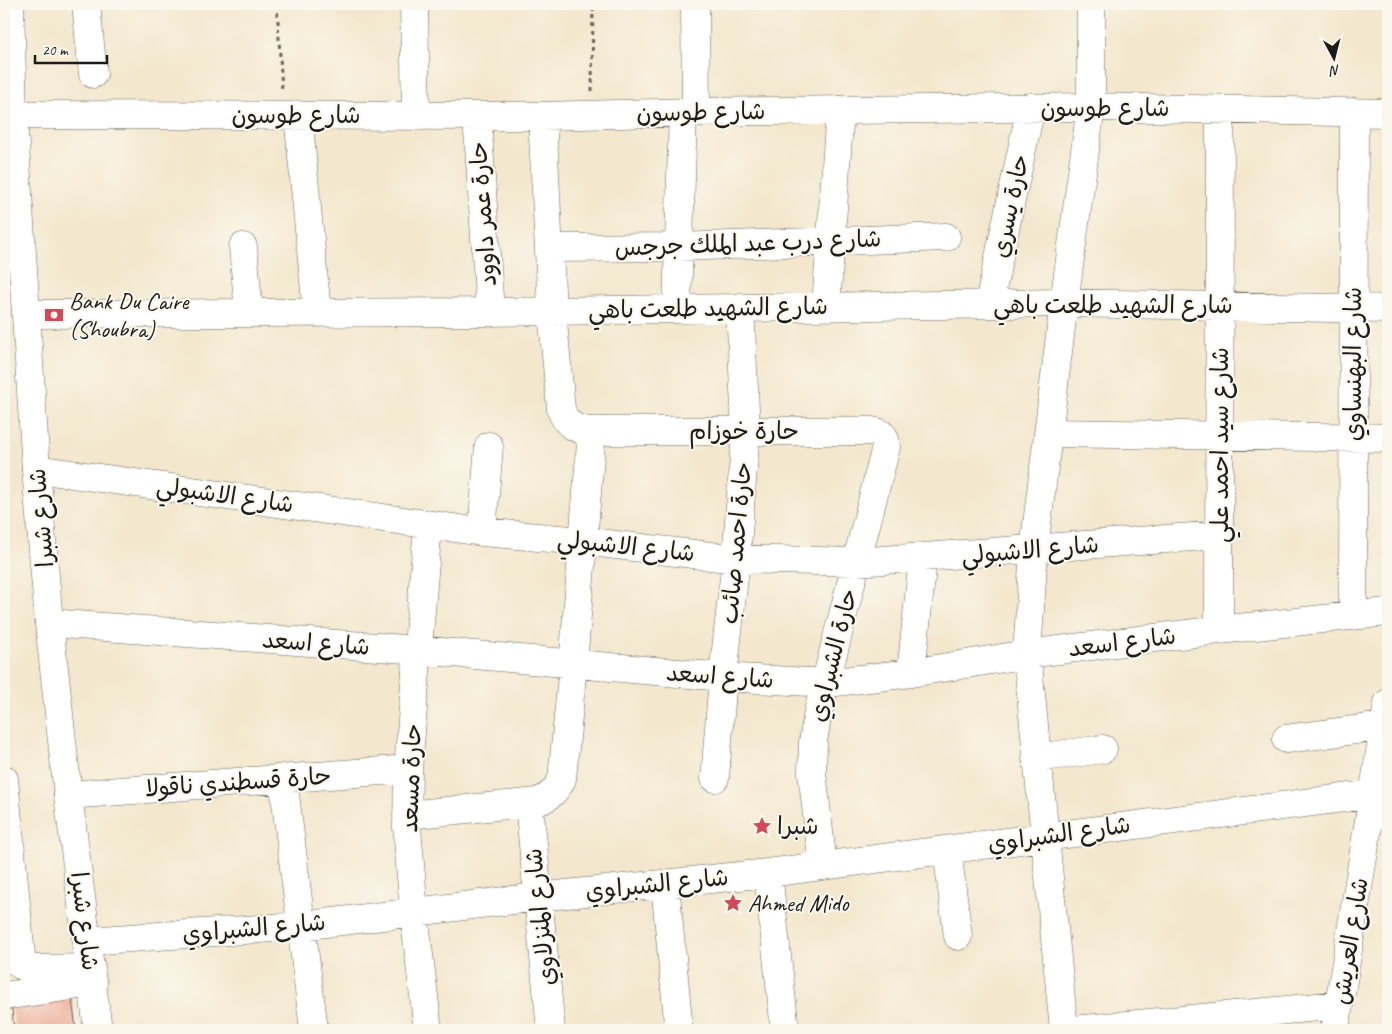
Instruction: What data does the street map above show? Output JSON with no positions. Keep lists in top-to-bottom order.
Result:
{
  "streets": {
    "street": [
      "شارع طوسون",
      "حارة يسري",
      "حارة عمر داوود",
      "شارع درب عبد الملك جرجس",
      "شارع الشهيد طلعت باهي",
      "شارع البهنساوي",
      "حارة خوزام",
      "شارع سيد احمد علي",
      "شارع الاشبولي",
      "شارع شبرا",
      "حارة احمد صائب",
      "شارع اسعد",
      "حارة الشبراوي",
      "حارة مسعد",
      "حارة قسطندي ناقولا",
      "شارع الشبراوي",
      "شارع المنزلاوي",
      "شارع العريش"
    ]
  },
  "crossings": [
    ["شارع طوسون", "حارة يسري"],
    ["شارع طوسون", "حارة عمر داوود"],
    ["شارع طوسون", "شارع البهنساوي"],
    ["شارع طوسون", "شارع سيد احمد علي"],
    ["شارع طوسون", "شارع شبرا"],
    ["حارة يسري", "شارع الشهيد طلعت باهي"],
    ["حارة عمر داوود", "شارع الشهيد طلعت باهي"],
    ["شارع الشهيد طلعت باهي", "شارع البهنساوي"],
    ["شارع الشهيد طلعت باهي", "حارة خوزام"],
    ["شارع الشهيد طلعت باهي", "شارع سيد احمد علي"],
    ["شارع الشهيد طلعت باهي", "شارع شبرا"],
    ["شارع الشهيد طلعت باهي", "حارة احمد صائب"],
    ["شارع البهنساوي", "شارع اسعد"],
    ["حارة خوزام", "حارة احمد صائب"],
    ["حارة خوزام", "حارة الشبراوي"],
    ["شارع سيد احمد علي", "شارع الاشبولي"],
    ["شارع سيد احمد علي", "شارع اسعد"],
    ["شارع الاشبولي", "شارع شبرا"],
    ["شارع الاشبولي", "حارة احمد صائب"],
    ["شارع الاشبولي", "حارة الشبراوي"],
    ["شارع الاشبولي", "حارة مسعد"],
    ["شارع شبرا", "شارع اسعد"],
    ["شارع شبرا", "حارة قسطندي ناقولا"],
    ["شارع شبرا", "شارع الشبراوي"],
    ["حارة احمد صائب", "شارع اسعد"],
    ["شارع اسعد", "حارة الشبراوي"],
    ["شارع اسعد", "حارة مسعد"],
    ["حارة الشبراوي", "شارع الشبراوي"],
    ["حارة مسعد", "حارة قسطندي ناقولا"],
    ["حارة مسعد", "شارع الشبراوي"],
    ["شارع الشبراوي", "شارع المنزلاوي"],
    ["شارع الشبراوي", "شارع العريش"]
  ],
  "places": {
    "bank": ["Bank Du Caire (Shoubra)"],
    "place": ["شبرا", "Ahmed Mido"]
  },
  "scale_bar": "20 m",
  "north": "bottom"
}
